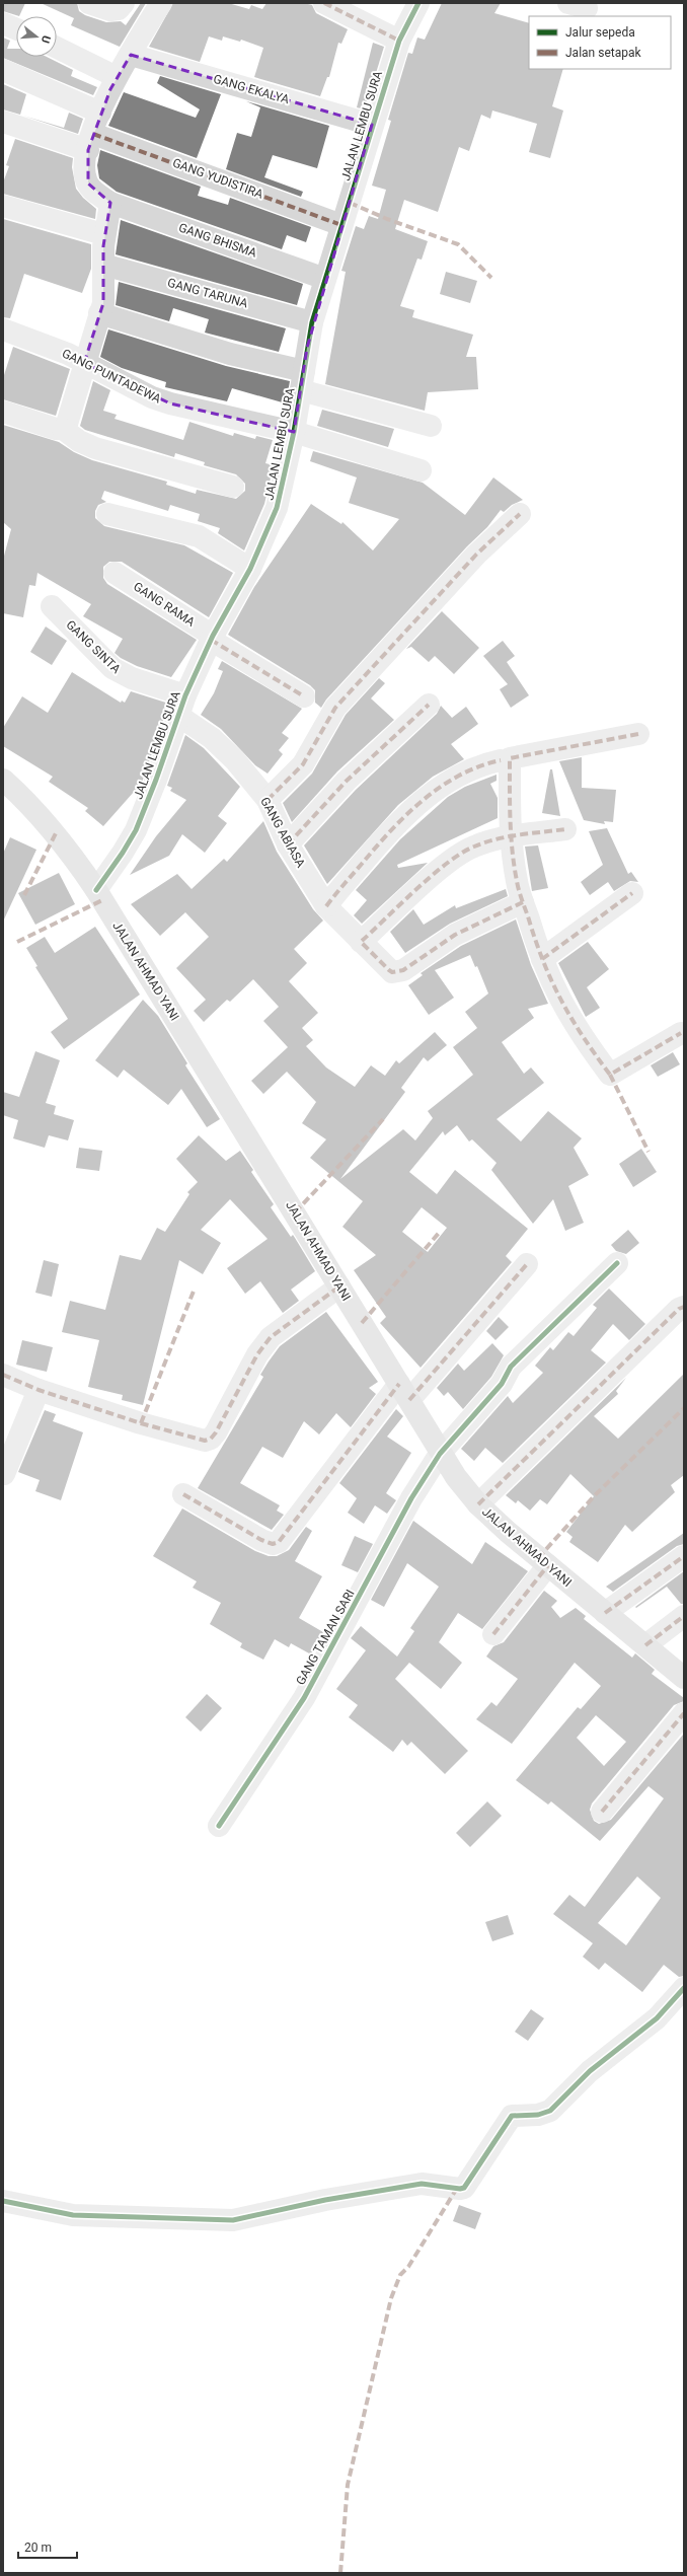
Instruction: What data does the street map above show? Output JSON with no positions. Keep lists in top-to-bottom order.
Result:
{
  "streets": {
    "main road": ["JALAN AHMAD YANI"],
    "street": [
      "GANG EKALYA",
      "JALAN LEMBU SURA",
      "GANG YUDISTIRA",
      "GANG BHISMA",
      "GANG TARUNA",
      "GANG PUNTADEWA",
      "GANG RAMA",
      "GANG SINTA",
      "GANG ABIASA",
      "GANG TAMAN SARI"
    ]
  },
  "crossings": [
    ["GANG EKALYA", "JALAN LEMBU SURA"],
    ["JALAN LEMBU SURA", "GANG YUDISTIRA"],
    ["JALAN LEMBU SURA", "GANG BHISMA"],
    ["JALAN LEMBU SURA", "GANG TARUNA"],
    ["JALAN LEMBU SURA", "GANG PUNTADEWA"],
    ["JALAN LEMBU SURA", "GANG RAMA"],
    ["JALAN LEMBU SURA", "GANG SINTA"],
    ["JALAN LEMBU SURA", "GANG ABIASA"],
    ["JALAN LEMBU SURA", "JALAN AHMAD YANI"],
    ["GANG SINTA", "GANG ABIASA"],
    ["JALAN AHMAD YANI", "GANG TAMAN SARI"]
  ],
  "legend": ["Jalur sepeda", "Jalan setapak"],
  "scale_bar": "20 m",
  "north": "right"
}
